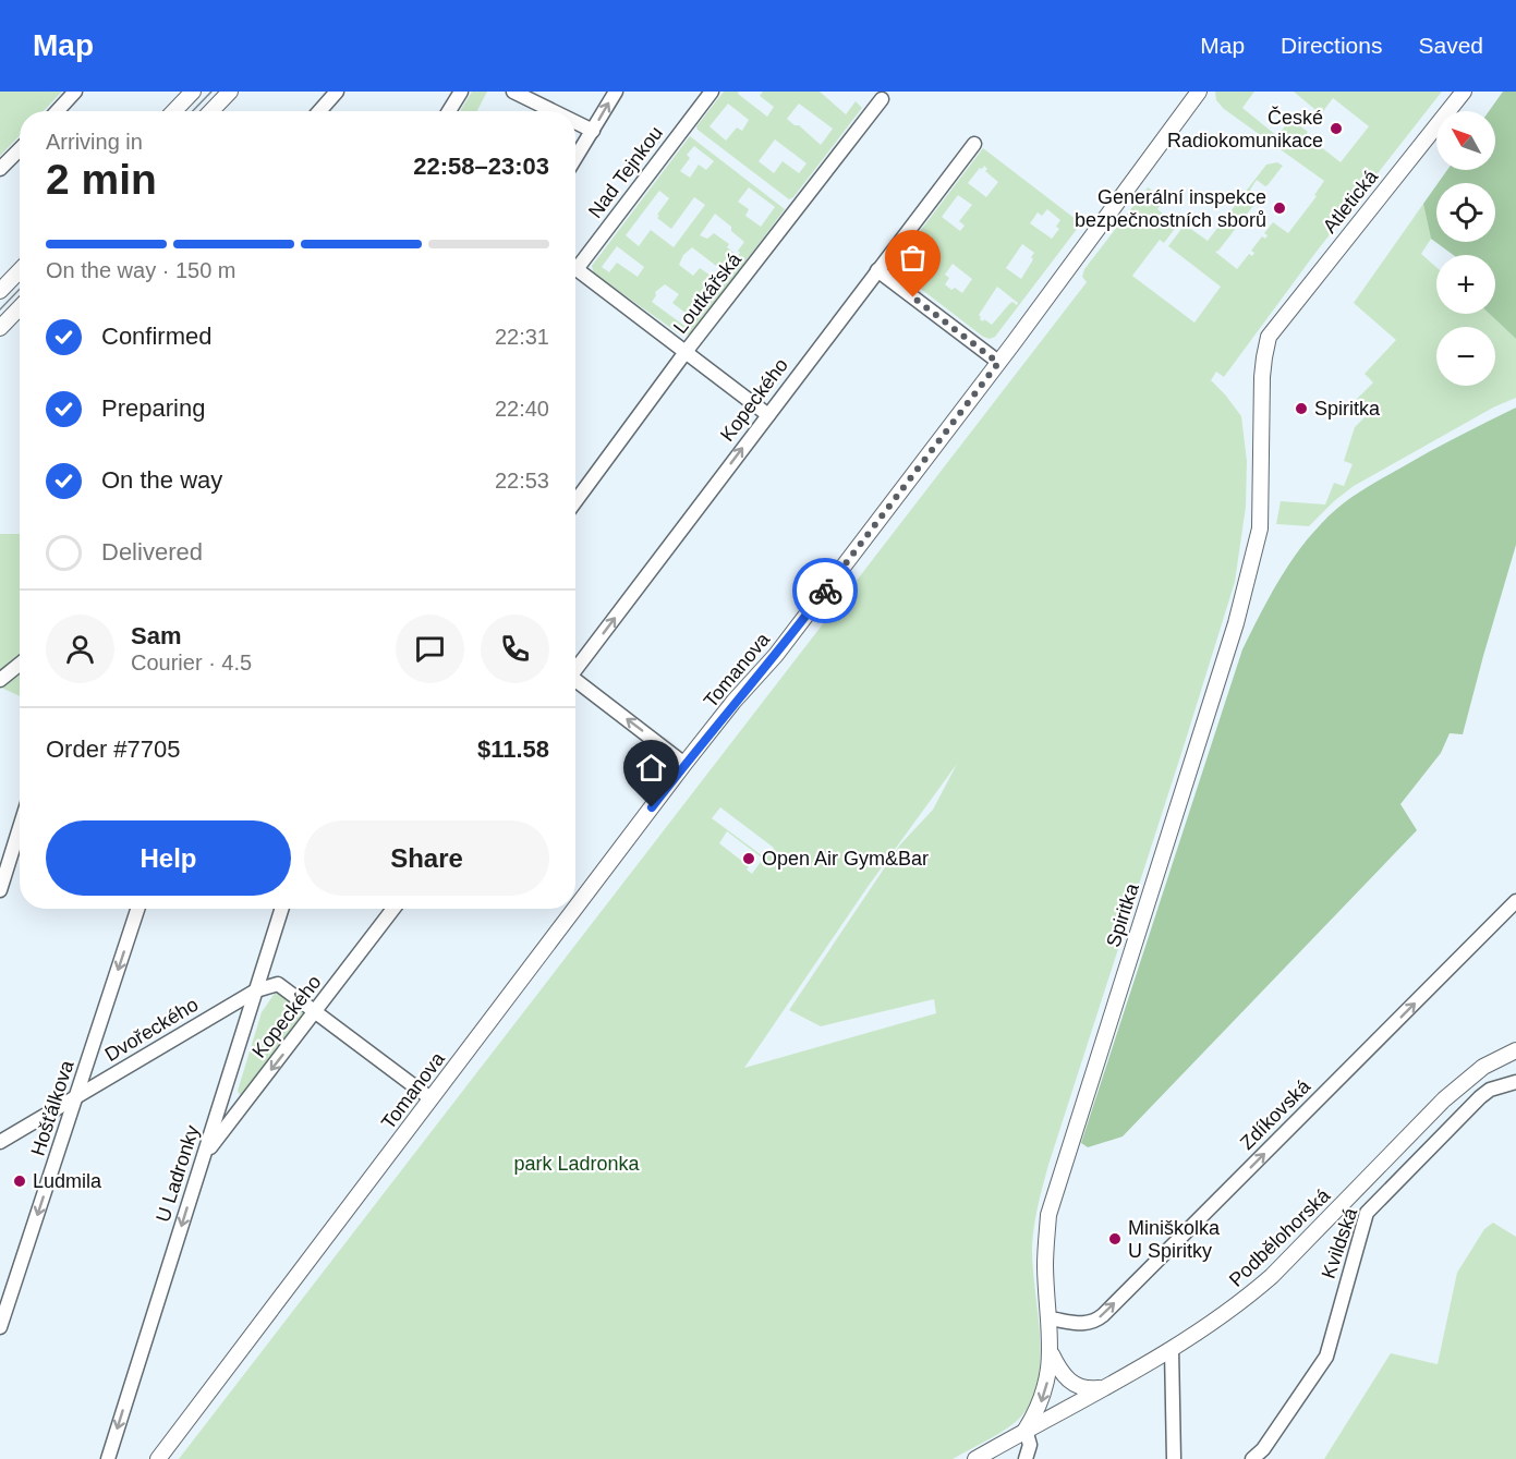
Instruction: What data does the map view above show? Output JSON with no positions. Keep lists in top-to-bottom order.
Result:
{
  "streets": {
    "street": [
      "Nad Tejnkou",
      "Atletická",
      "Loutkářská",
      "Kopeckého",
      "Tomanova",
      "Spiritka",
      "Dvořeckého",
      "Hošťálkova",
      "Zdíkovská",
      "U Ladronky",
      "Podbělohorská",
      "Kvildská"
    ]
  },
  "crossings": [
    ["Atletická", "Spiritka"],
    ["Kopeckého", "U Ladronky"],
    ["Spiritka", "Zdíkovská"],
    ["Spiritka", "Podbělohorská"],
    ["Dvořeckého", "Hošťálkova"],
    ["Dvořeckého", "U Ladronky"]
  ],
  "one_way": ["Hošťálkova", "Zdíkovská", "U Ladronky"],
  "parks": ["park Ladronka"],
  "places": [
    "České Radiokomunikace",
    "Generální inspekce bezpečnostních sborů",
    "Spiritka",
    "Open Air Gym&Bar",
    "Ludmila",
    "Miniškolka U Spiritky"
  ],
  "north": "top left",
  "page": {
    "header": "Map",
    "nav": ["Map", "Directions", "Saved"],
    "map_buttons": ["+", "−"],
    "heading": ["2 min", "Arriving in", "22:58–23:03"],
    "panel": [
      "Sam",
      "Courier · 4.5",
      "Order #7705",
      "$11.58"
    ],
    "bar": "On the way · 150 m",
    "list": [
      ["Confirmed", "22:31"],
      ["Preparing", "22:40"],
      ["On the way", "22:53"],
      "Delivered"
    ],
    "buttons": ["Help", "Share"]
  }
}
